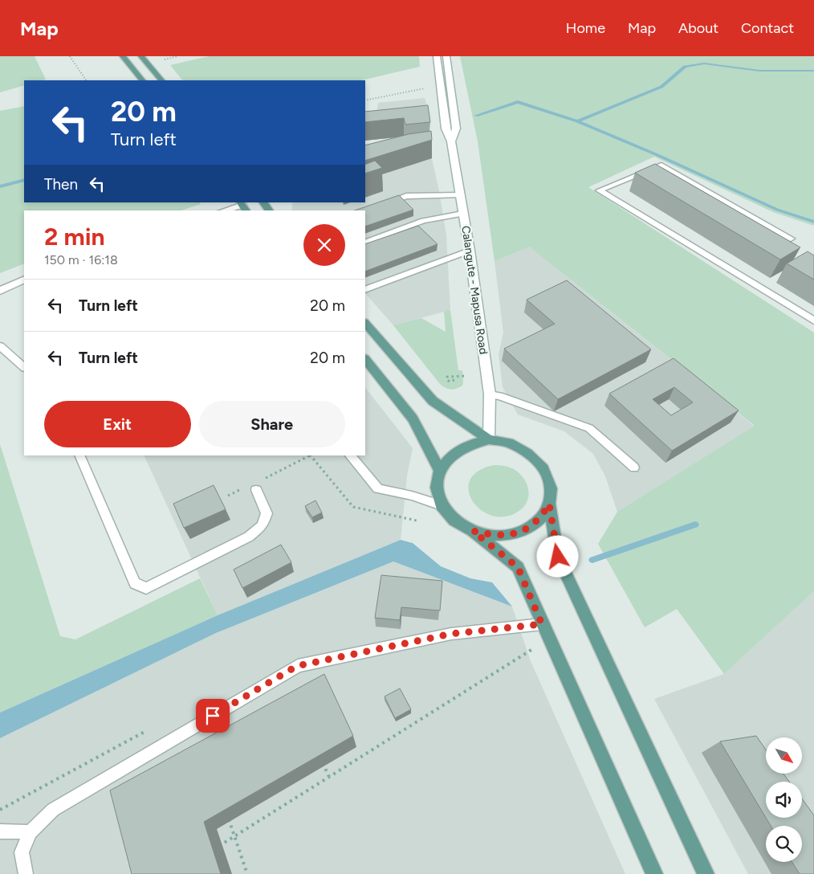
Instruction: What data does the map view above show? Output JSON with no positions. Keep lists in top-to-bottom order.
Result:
{
  "streets": {
    "main road": ["Calangute - Mapusa Road"]
  },
  "north": "bottom right",
  "page": {
    "header": "Map",
    "nav": [
      "Home",
      "Map",
      "About",
      "Contact"
    ],
    "turn": ["20 m", "Turn left"],
    "then": "Then",
    "heading": ["2 min", "150 m · 16:18"],
    "list": [
      {
        "name": "Turn left",
        "value": "20 m"
      },
      {
        "name": "Turn left",
        "value": "20 m"
      }
    ],
    "buttons": ["Exit", "Share"]
  }
}
